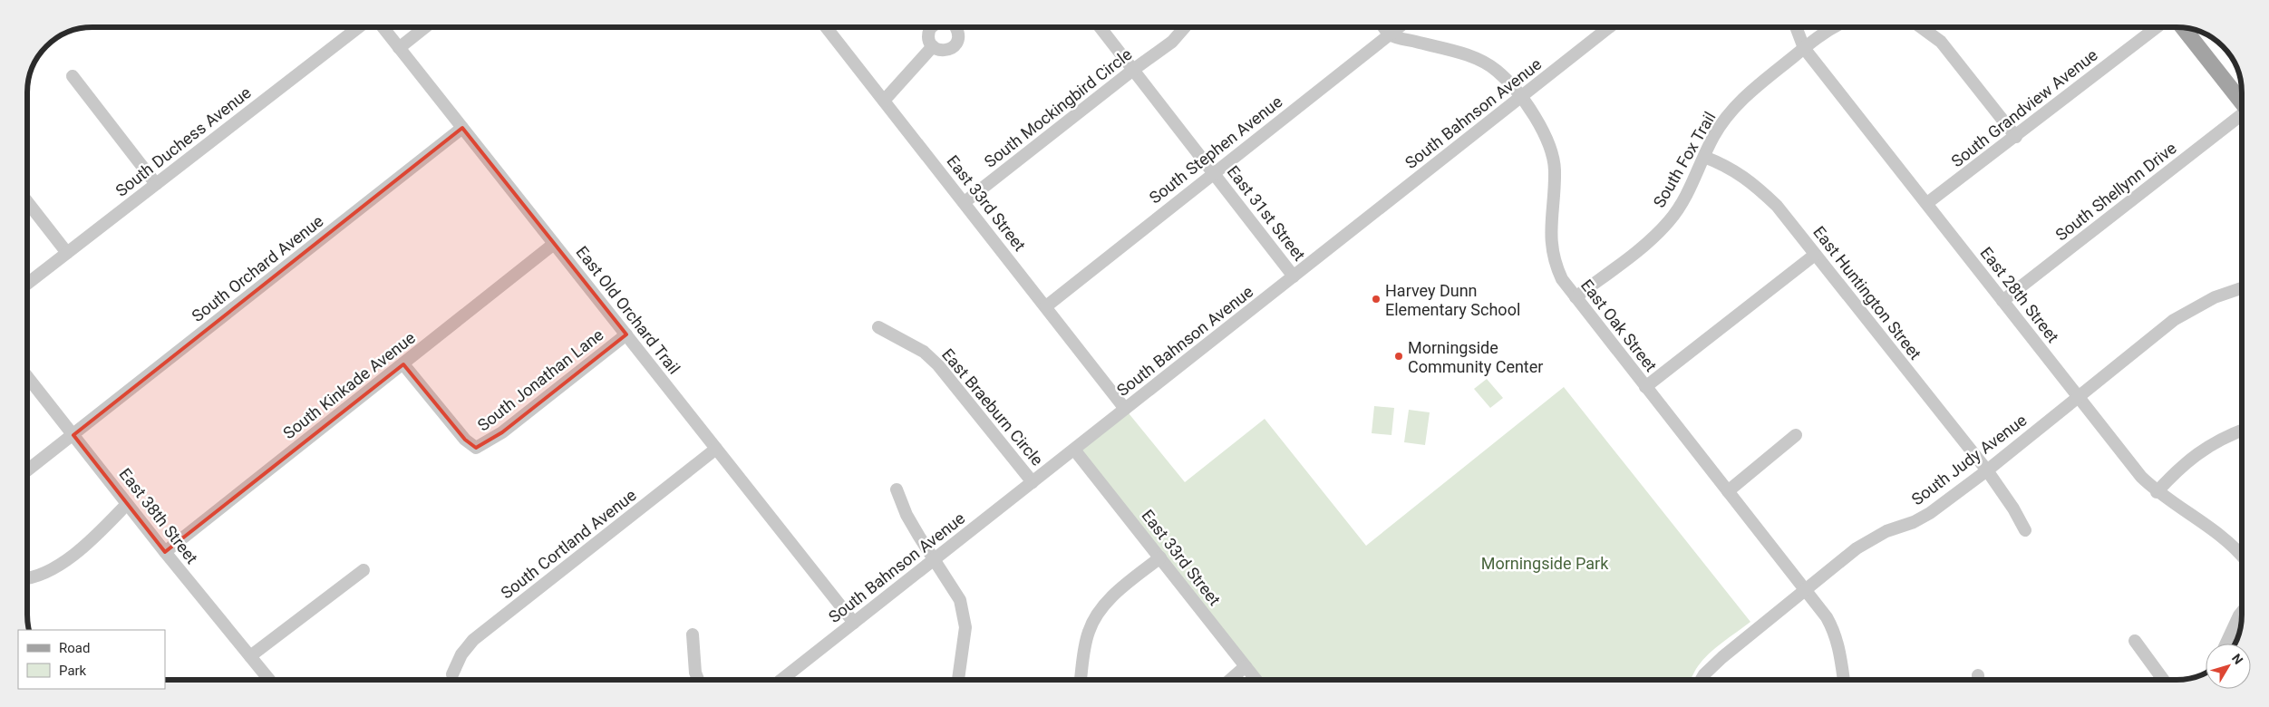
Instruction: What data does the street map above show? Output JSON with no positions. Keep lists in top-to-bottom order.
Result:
{
  "streets": {
    "street": [
      "South Mockingbird Circle",
      "South Grandview Avenue",
      "South Bahnson Avenue",
      "South Duchess Avenue",
      "South Stephen Avenue",
      "South Fox Trail",
      "South Shellynn Drive",
      "East 33rd Street",
      "East 31st Street",
      "South Orchard Avenue",
      "East Huntington Street",
      "East 28th Street",
      "East Old Orchard Trail",
      "East Oak Street",
      "South Jonathan Lane",
      "South Kinkade Avenue",
      "East Braeburn Circle",
      "South Judy Avenue",
      "East 38th Street",
      "South Cortland Avenue"
    ]
  },
  "crossings": [
    ["South Mockingbird Circle", "East 33rd Street"],
    ["South Mockingbird Circle", "East 31st Street"],
    ["South Grandview Avenue", "East 28th Street"],
    ["South Bahnson Avenue", "East 33rd Street"],
    ["South Bahnson Avenue", "East 31st Street"],
    ["South Bahnson Avenue", "East Old Orchard Trail"],
    ["South Bahnson Avenue", "East Oak Street"],
    ["South Bahnson Avenue", "East Braeburn Circle"],
    ["South Stephen Avenue", "East 33rd Street"],
    ["South Stephen Avenue", "East 31st Street"],
    ["South Stephen Avenue", "East Oak Street"],
    ["South Fox Trail", "East Huntington Street"],
    ["South Fox Trail", "East 28th Street"],
    ["South Fox Trail", "East Oak Street"],
    ["South Shellynn Drive", "East 28th Street"],
    ["South Orchard Avenue", "East Old Orchard Trail"],
    ["South Orchard Avenue", "East 38th Street"],
    ["East Huntington Street", "South Judy Avenue"],
    ["East 28th Street", "South Judy Avenue"],
    ["East Old Orchard Trail", "South Jonathan Lane"],
    ["East Old Orchard Trail", "South Kinkade Avenue"],
    ["East Old Orchard Trail", "South Cortland Avenue"],
    ["East Oak Street", "South Judy Avenue"],
    ["South Jonathan Lane", "South Kinkade Avenue"],
    ["South Kinkade Avenue", "East 38th Street"]
  ],
  "parks": ["Morningside Park"],
  "places": ["Harvey Dunn Elementary School", "Morningside Community Center"],
  "legend": ["Road", "Park"],
  "north": "top right"
}
